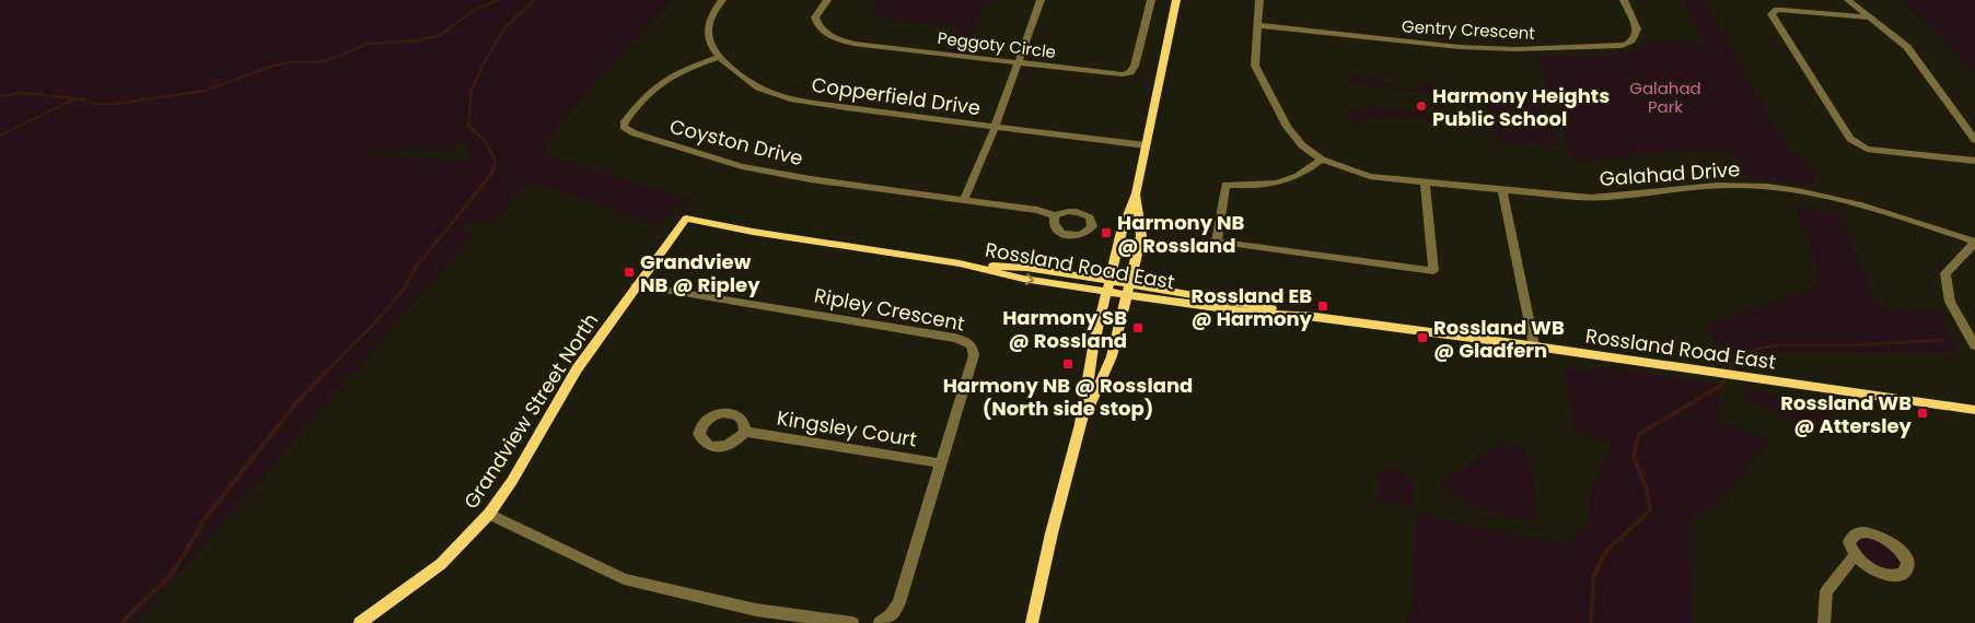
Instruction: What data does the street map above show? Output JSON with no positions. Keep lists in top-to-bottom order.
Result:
{
  "streets": {
    "main road": ["Rossland Road East", "Grandview Street North"],
    "street": [
      "Gentry Crescent",
      "Peggoty Circle",
      "Copperfield Drive",
      "Coyston Drive",
      "Galahad Drive",
      "Ripley Crescent",
      "Kingsley Court"
    ]
  },
  "crossings": [
    ["Gentry Crescent", "Galahad Drive"],
    ["Copperfield Drive", "Coyston Drive"],
    ["Rossland Road East", "Grandview Street North"],
    ["Ripley Crescent", "Grandview Street North"],
    ["Ripley Crescent", "Kingsley Court"]
  ],
  "parks": ["Galahad Park"],
  "places": {
    "other": ["Harmony Heights Public School"],
    "transit": [
      "Harmony NB @ Rossland",
      "Grandview NB @ Ripley",
      "Rossland EB @ Harmony",
      "Harmony SB @ Rossland",
      "Rossland WB @ Gladfern",
      "Harmony NB @ Rossland (North side stop)",
      "Rossland WB @ Attersley"
    ]
  }
}
